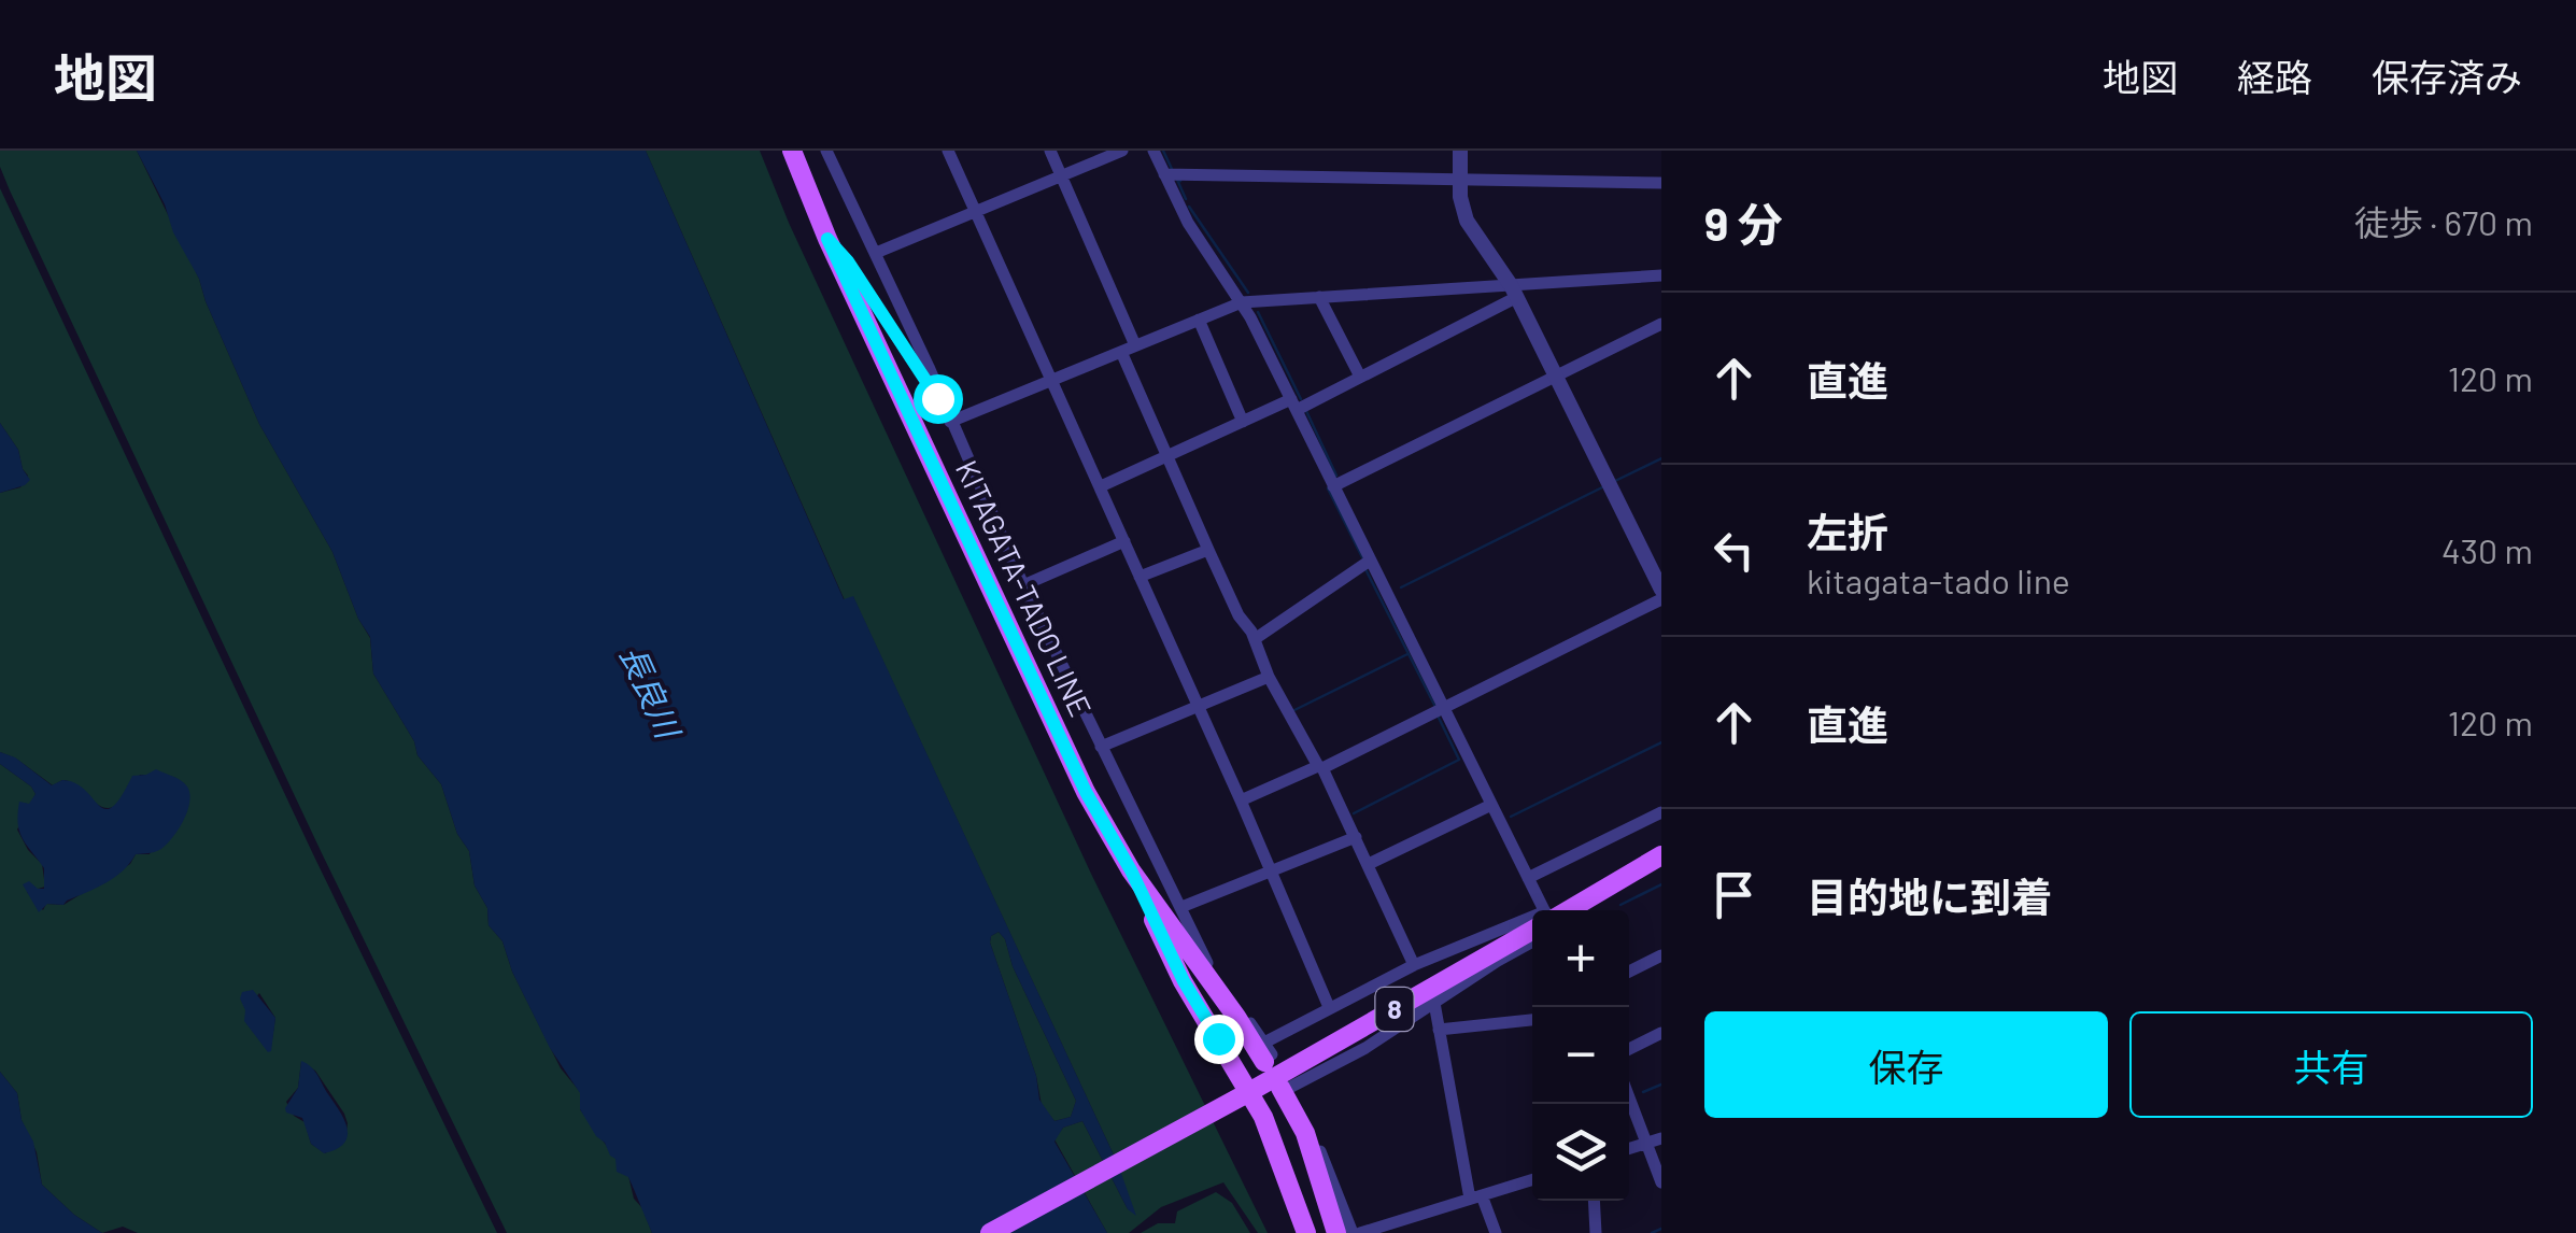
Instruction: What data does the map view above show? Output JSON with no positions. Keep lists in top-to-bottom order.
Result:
{
  "streets": {
    "main road": ["KITAGATA-TADO LINE", "8"]
  },
  "water": ["長良川"],
  "page": {
    "header": "地図",
    "nav": ["地図", "経路", "保存済み"],
    "heading": ["9 分", "徒歩 · 670 m"],
    "list": [
      ["直進", "120 m"],
      ["左折", "kitagata-tado line", "430 m"],
      ["直進", "120 m"],
      "目的地に到着"
    ],
    "map_buttons": ["+", "−"],
    "buttons": ["保存", "共有"]
  }
}
